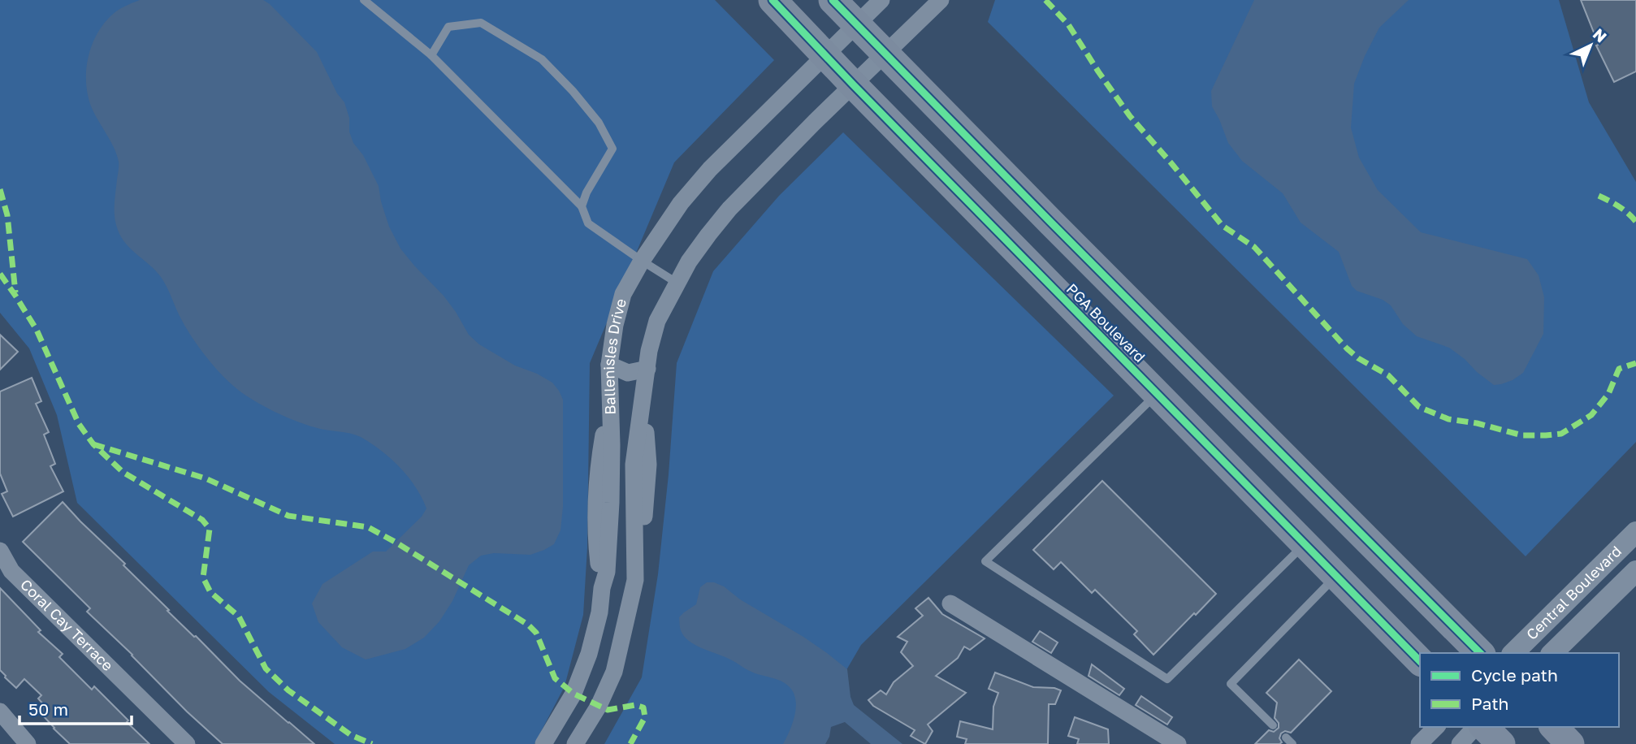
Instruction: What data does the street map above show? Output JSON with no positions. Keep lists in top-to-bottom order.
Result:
{
  "streets": {
    "main road": ["PGA Boulevard"],
    "street": ["Ballenisles Drive", "Central Boulevard", "Coral Cay Terrace"]
  },
  "crossings": [
    ["PGA Boulevard", "Ballenisles Drive"]
  ],
  "legend": ["Cycle path", "Path"],
  "scale_bar": "50 m",
  "north": "top right"
}
